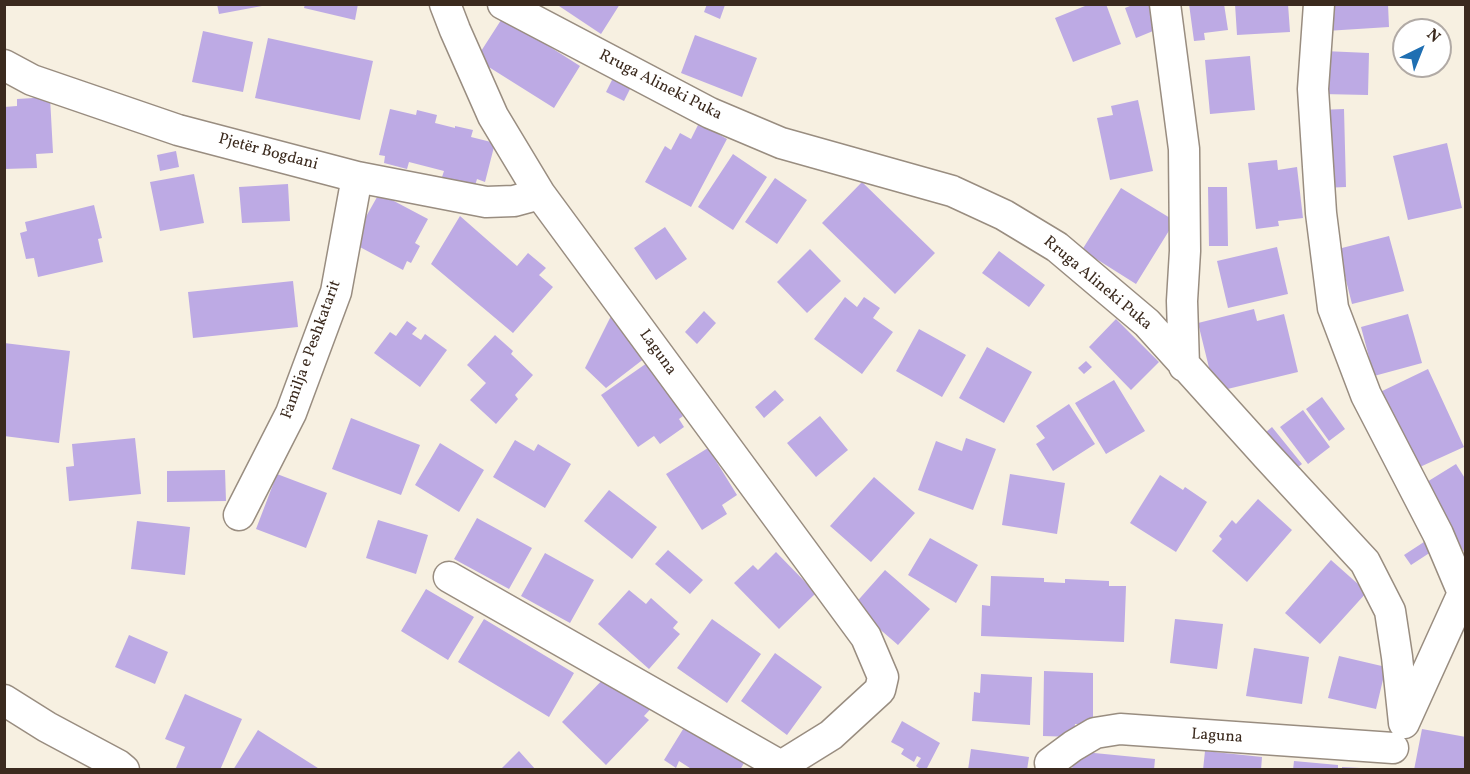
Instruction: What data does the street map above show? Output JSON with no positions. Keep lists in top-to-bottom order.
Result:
{
  "streets": {
    "street": [
      "Rruga Alineki Puka",
      "Pjetër Bogdani",
      "Familja e Peshkatarit",
      "Laguna"
    ]
  },
  "crossings": [
    ["Rruga Alineki Puka", "Laguna"],
    ["Pjetër Bogdani", "Familja e Peshkatarit"],
    ["Pjetër Bogdani", "Laguna"]
  ],
  "north": "top right"
}
